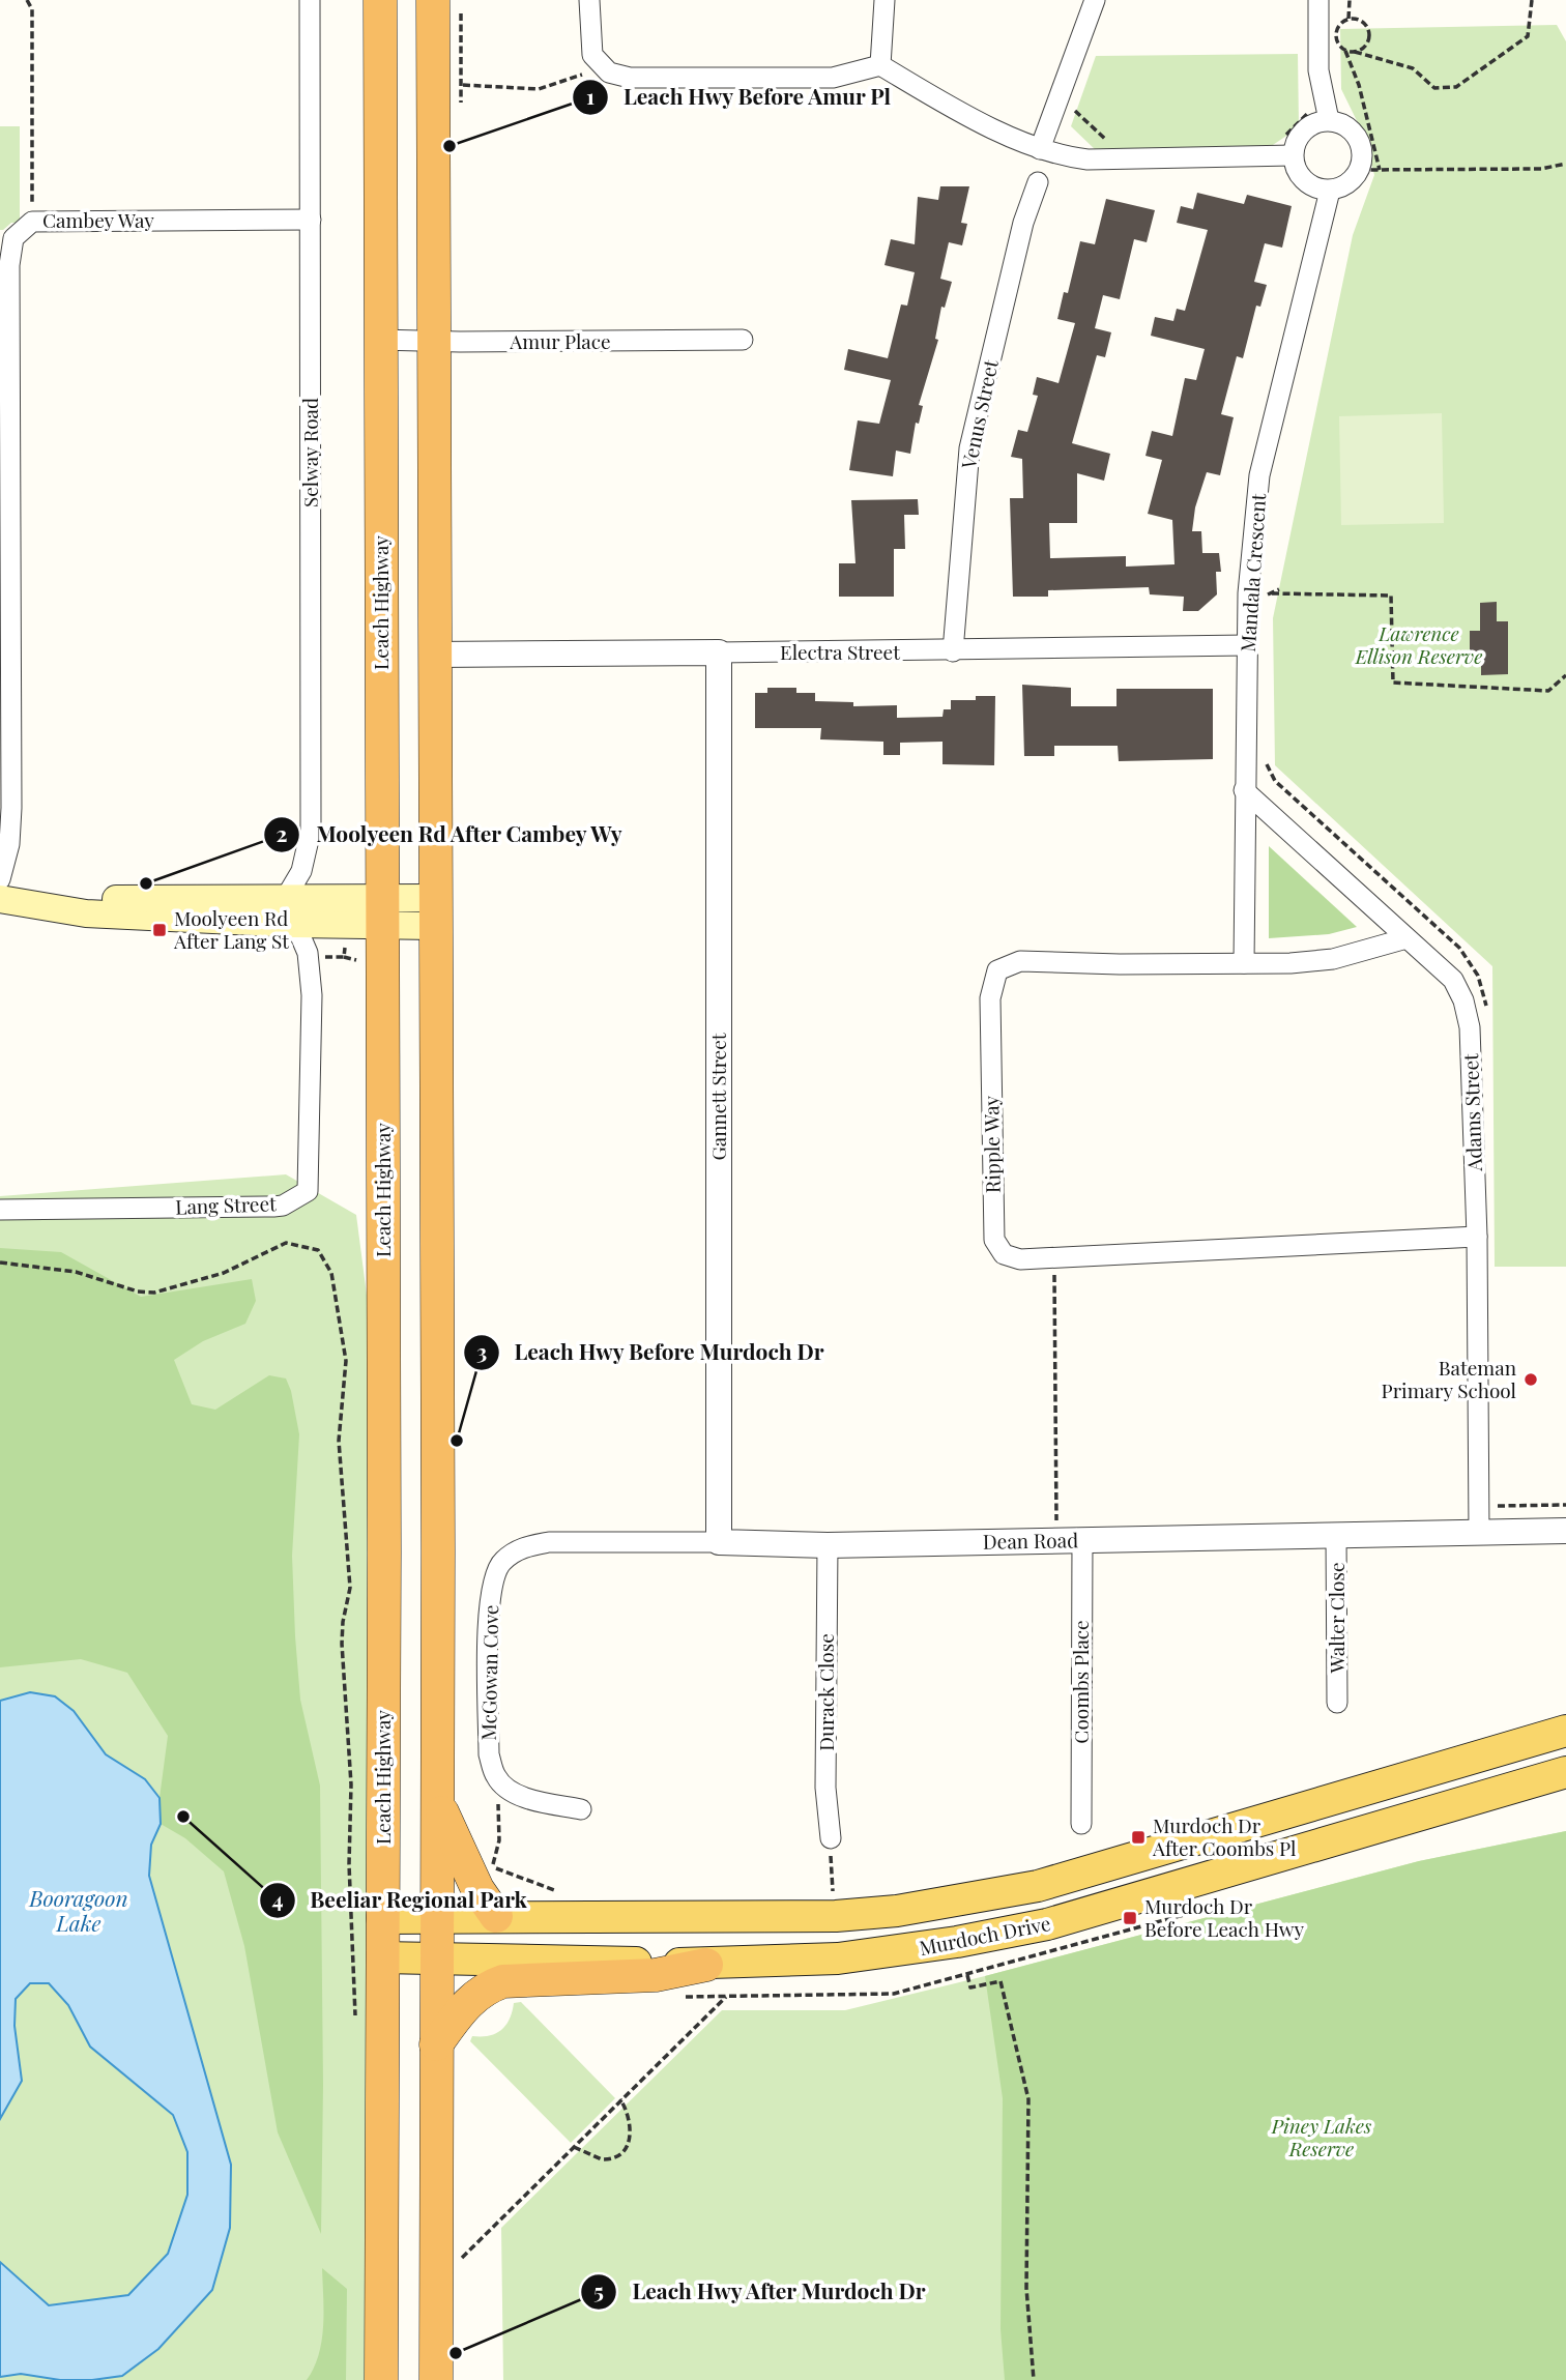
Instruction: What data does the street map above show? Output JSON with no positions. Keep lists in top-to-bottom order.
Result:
{
  "streets": {
    "highway": ["Leach Highway"],
    "main road": ["Murdoch Drive"],
    "street": [
      "Cambey Way",
      "Amur Place",
      "Venus Street",
      "Selway Road",
      "Mandala Crescent",
      "Electra Street",
      "Gannett Street",
      "Adams Street",
      "Ripple Way",
      "Lang Street",
      "Dean Road",
      "Walter Close",
      "McGowan Cove",
      "Coombs Place",
      "Durack Close"
    ]
  },
  "crossings": [
    ["Cambey Way", "Selway Road"],
    ["Amur Place", "Leach Highway"],
    ["Venus Street", "Electra Street"],
    ["Mandala Crescent", "Electra Street"],
    ["Mandala Crescent", "Adams Street"],
    ["Mandala Crescent", "Ripple Way"],
    ["Leach Highway", "Murdoch Drive"],
    ["Electra Street", "Gannett Street"],
    ["Gannett Street", "Dean Road"],
    ["Adams Street", "Ripple Way"],
    ["Adams Street", "Dean Road"],
    ["Dean Road", "Walter Close"],
    ["Dean Road", "McGowan Cove"],
    ["Dean Road", "Coombs Place"],
    ["Dean Road", "Durack Close"]
  ],
  "water": ["Booragoon Lake"],
  "parks": ["Lawrence Ellison Reserve", "Piney Lakes Reserve"],
  "places": {
    "other": [
      "Leach Hwy Before Amur Pl",
      "Moolyeen Rd After Cambey Wy",
      "Bateman Primary School",
      "Leach Hwy Before Murdoch Dr",
      "Beeliar Regional Park",
      "Leach Hwy After Murdoch Dr"
    ],
    "transit": ["Moolyeen Rd After Lang St", "Murdoch Dr After Coombs Pl", "Murdoch Dr Before Leach Hwy"]
  }
}
